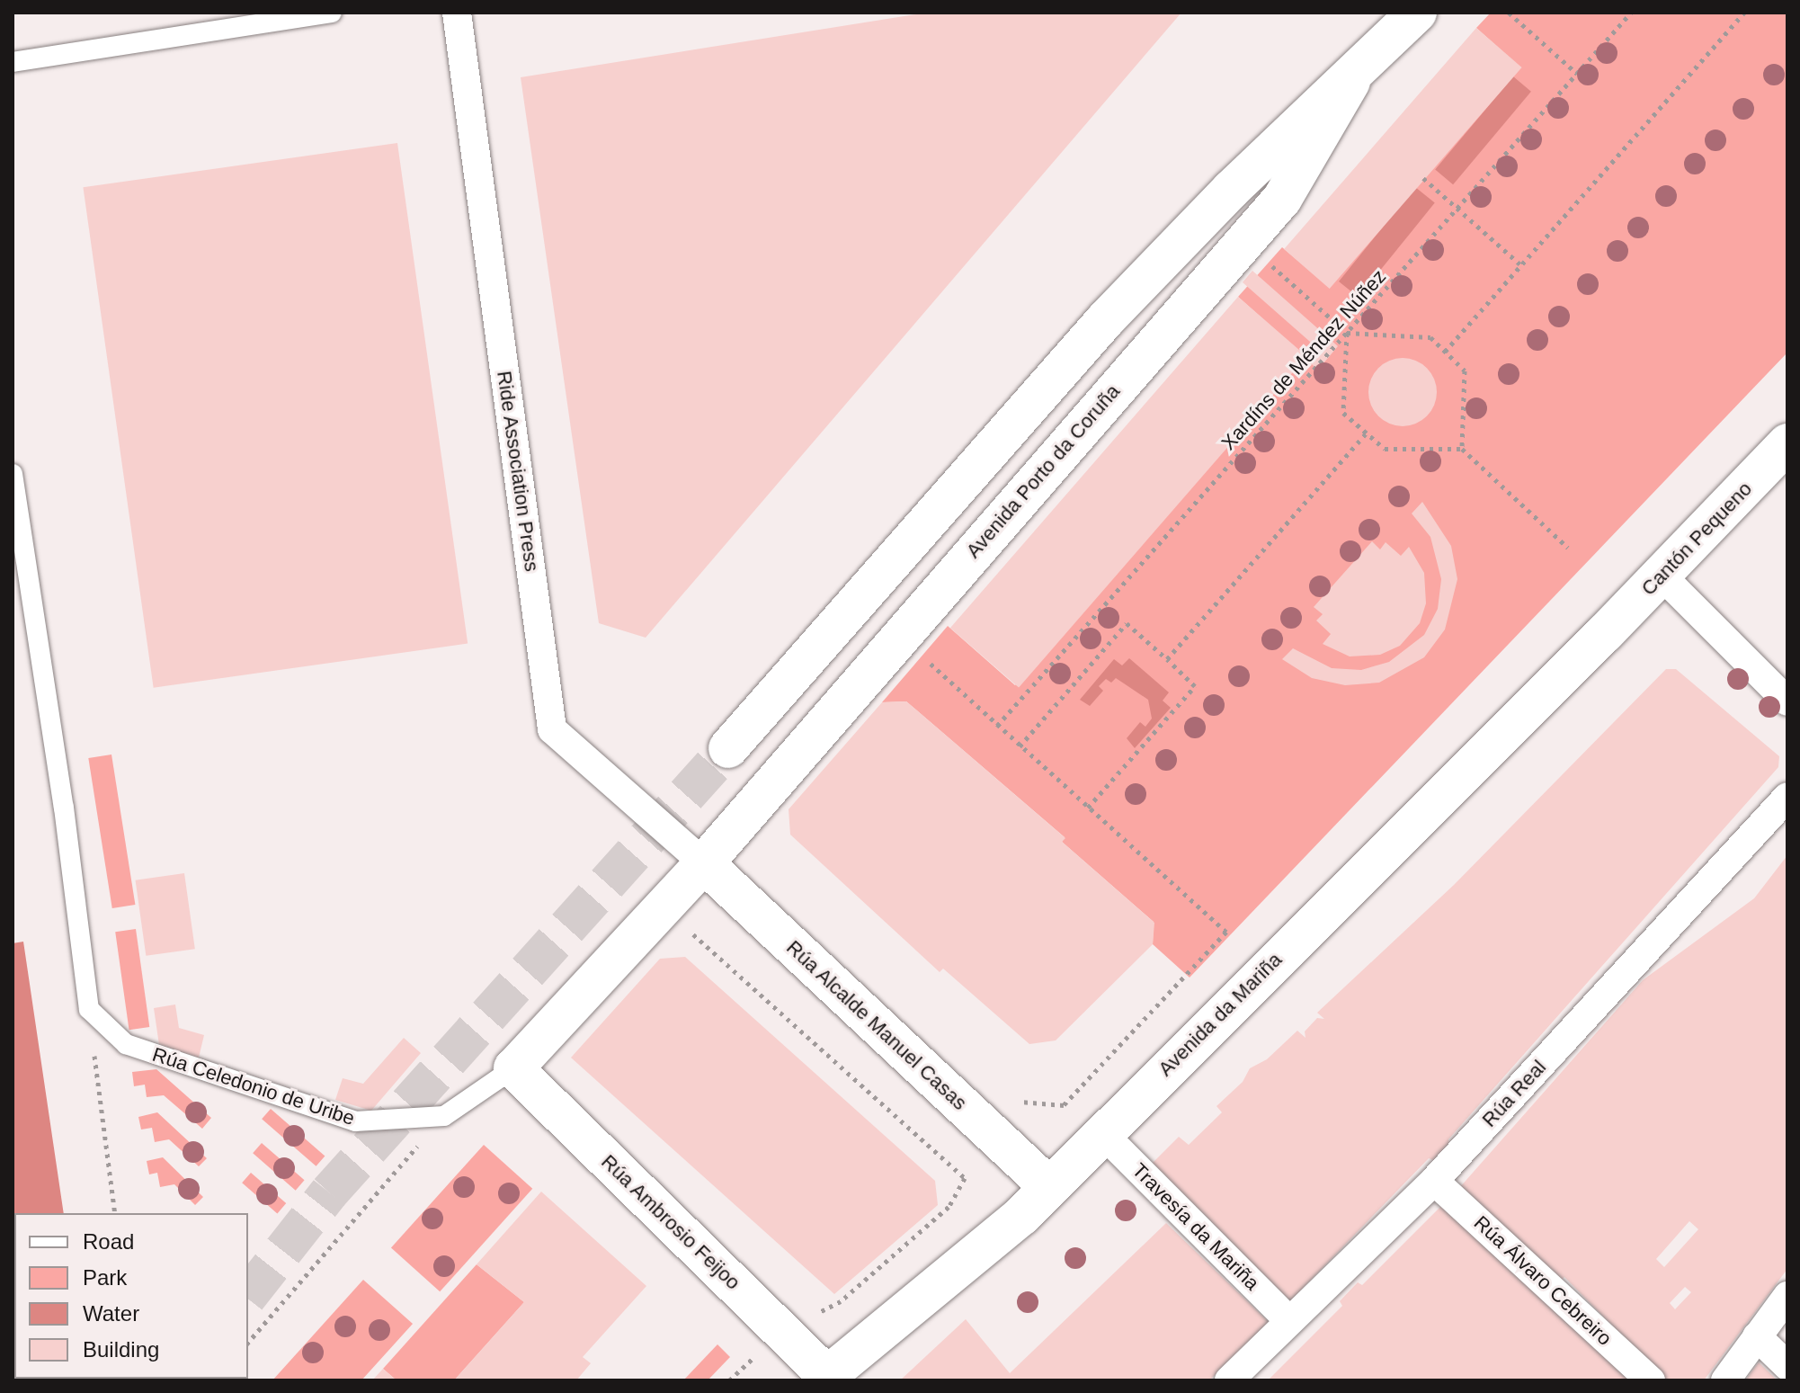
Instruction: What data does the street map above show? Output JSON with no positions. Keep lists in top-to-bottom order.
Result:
{
  "streets": {
    "street": [
      "Ride Association Press",
      "Avenida Porto da Coruña",
      "Cantón Pequeno",
      "Avenida da Mariña",
      "Rúa Alcalde Manuel Casas",
      "Rúa Real",
      "Rúa Ambrosio Feijoo",
      "Travesía da Mariña",
      "Rúa Álvaro Cebreiro"
    ],
    "lane": ["Rúa Celedonio de Uribe"],
    "path": ["Xardíns de Méndez Núñez"]
  },
  "crossings": [
    ["Ride Association Press", "Avenida Porto da Coruña"],
    ["Ride Association Press", "Rúa Alcalde Manuel Casas"],
    ["Avenida Porto da Coruña", "Rúa Alcalde Manuel Casas"],
    ["Cantón Pequeno", "Avenida da Mariña"],
    ["Avenida da Mariña", "Rúa Alcalde Manuel Casas"],
    ["Avenida da Mariña", "Rúa Ambrosio Feijoo"],
    ["Avenida da Mariña", "Travesía da Mariña"],
    ["Rúa Real", "Travesía da Mariña"],
    ["Rúa Real", "Rúa Álvaro Cebreiro"]
  ],
  "legend": [
    "Road",
    "Park",
    "Water",
    "Building"
  ]
}
